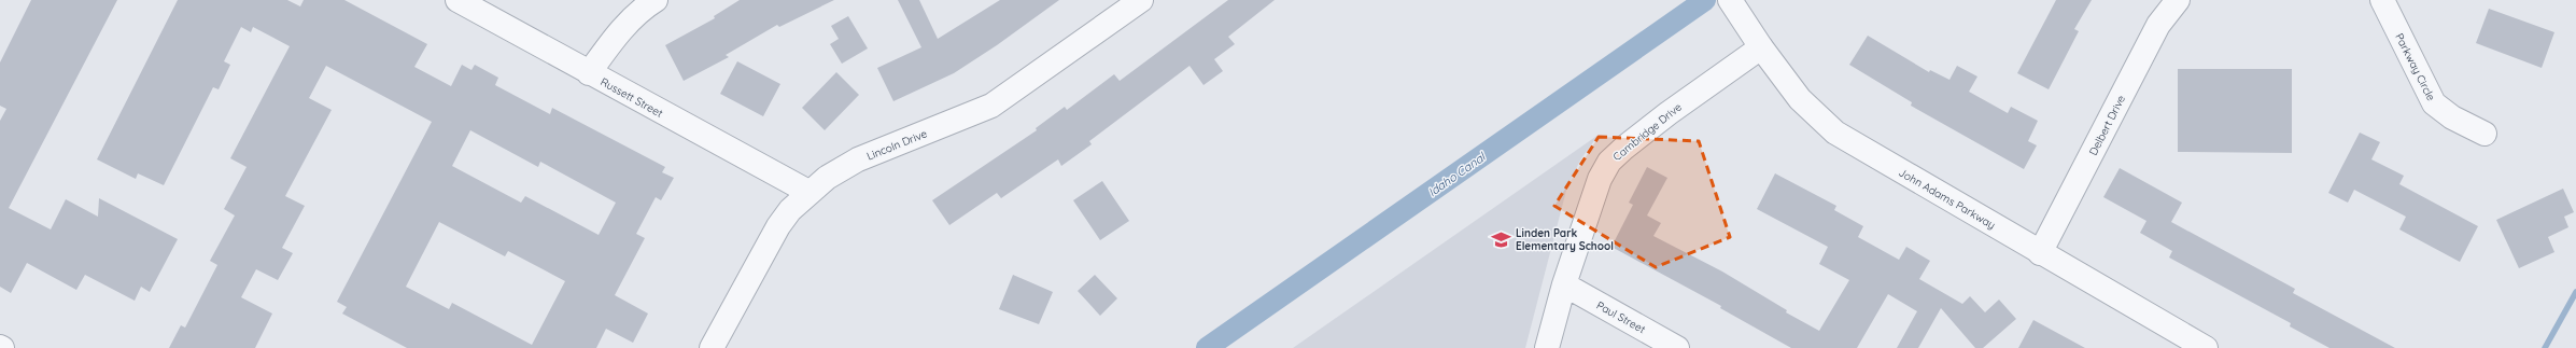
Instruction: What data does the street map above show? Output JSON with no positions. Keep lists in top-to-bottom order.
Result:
{
  "streets": {
    "street": [
      "Parkway Circle",
      "Russett Street",
      "Delbert Drive",
      "Cambridge Drive",
      "Lincoln Drive",
      "John Adams Parkway",
      "Paul Street"
    ]
  },
  "crossings": [
    ["Russett Street", "Lincoln Drive"],
    ["Delbert Drive", "John Adams Parkway"],
    ["Cambridge Drive", "John Adams Parkway"],
    ["Cambridge Drive", "Paul Street"]
  ],
  "water": ["Idaho Canal"],
  "places": {
    "school or university": ["Linden Park Elementary School"]
  }
}
